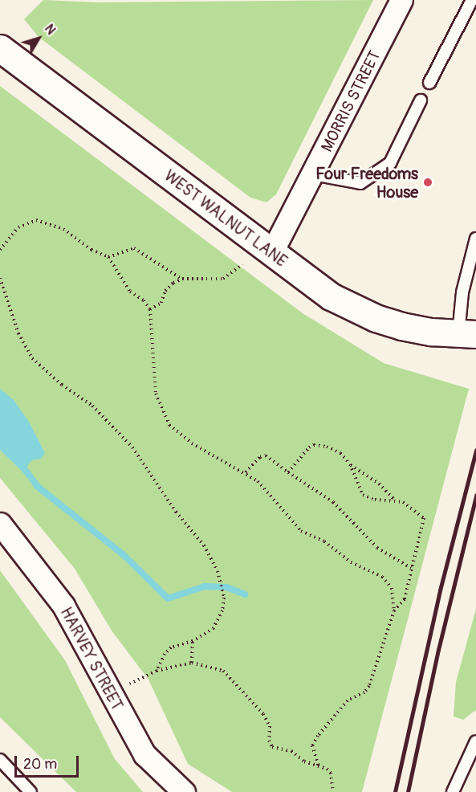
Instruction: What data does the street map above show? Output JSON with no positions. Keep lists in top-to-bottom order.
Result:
{
  "streets": {
    "street": ["MORRIS STREET", "WEST WALNUT LANE", "HARVEY STREET"]
  },
  "crossings": [
    ["MORRIS STREET", "WEST WALNUT LANE"]
  ],
  "places": ["Four Freedoms House"],
  "scale_bar": "20 m",
  "north": "top right"
}
